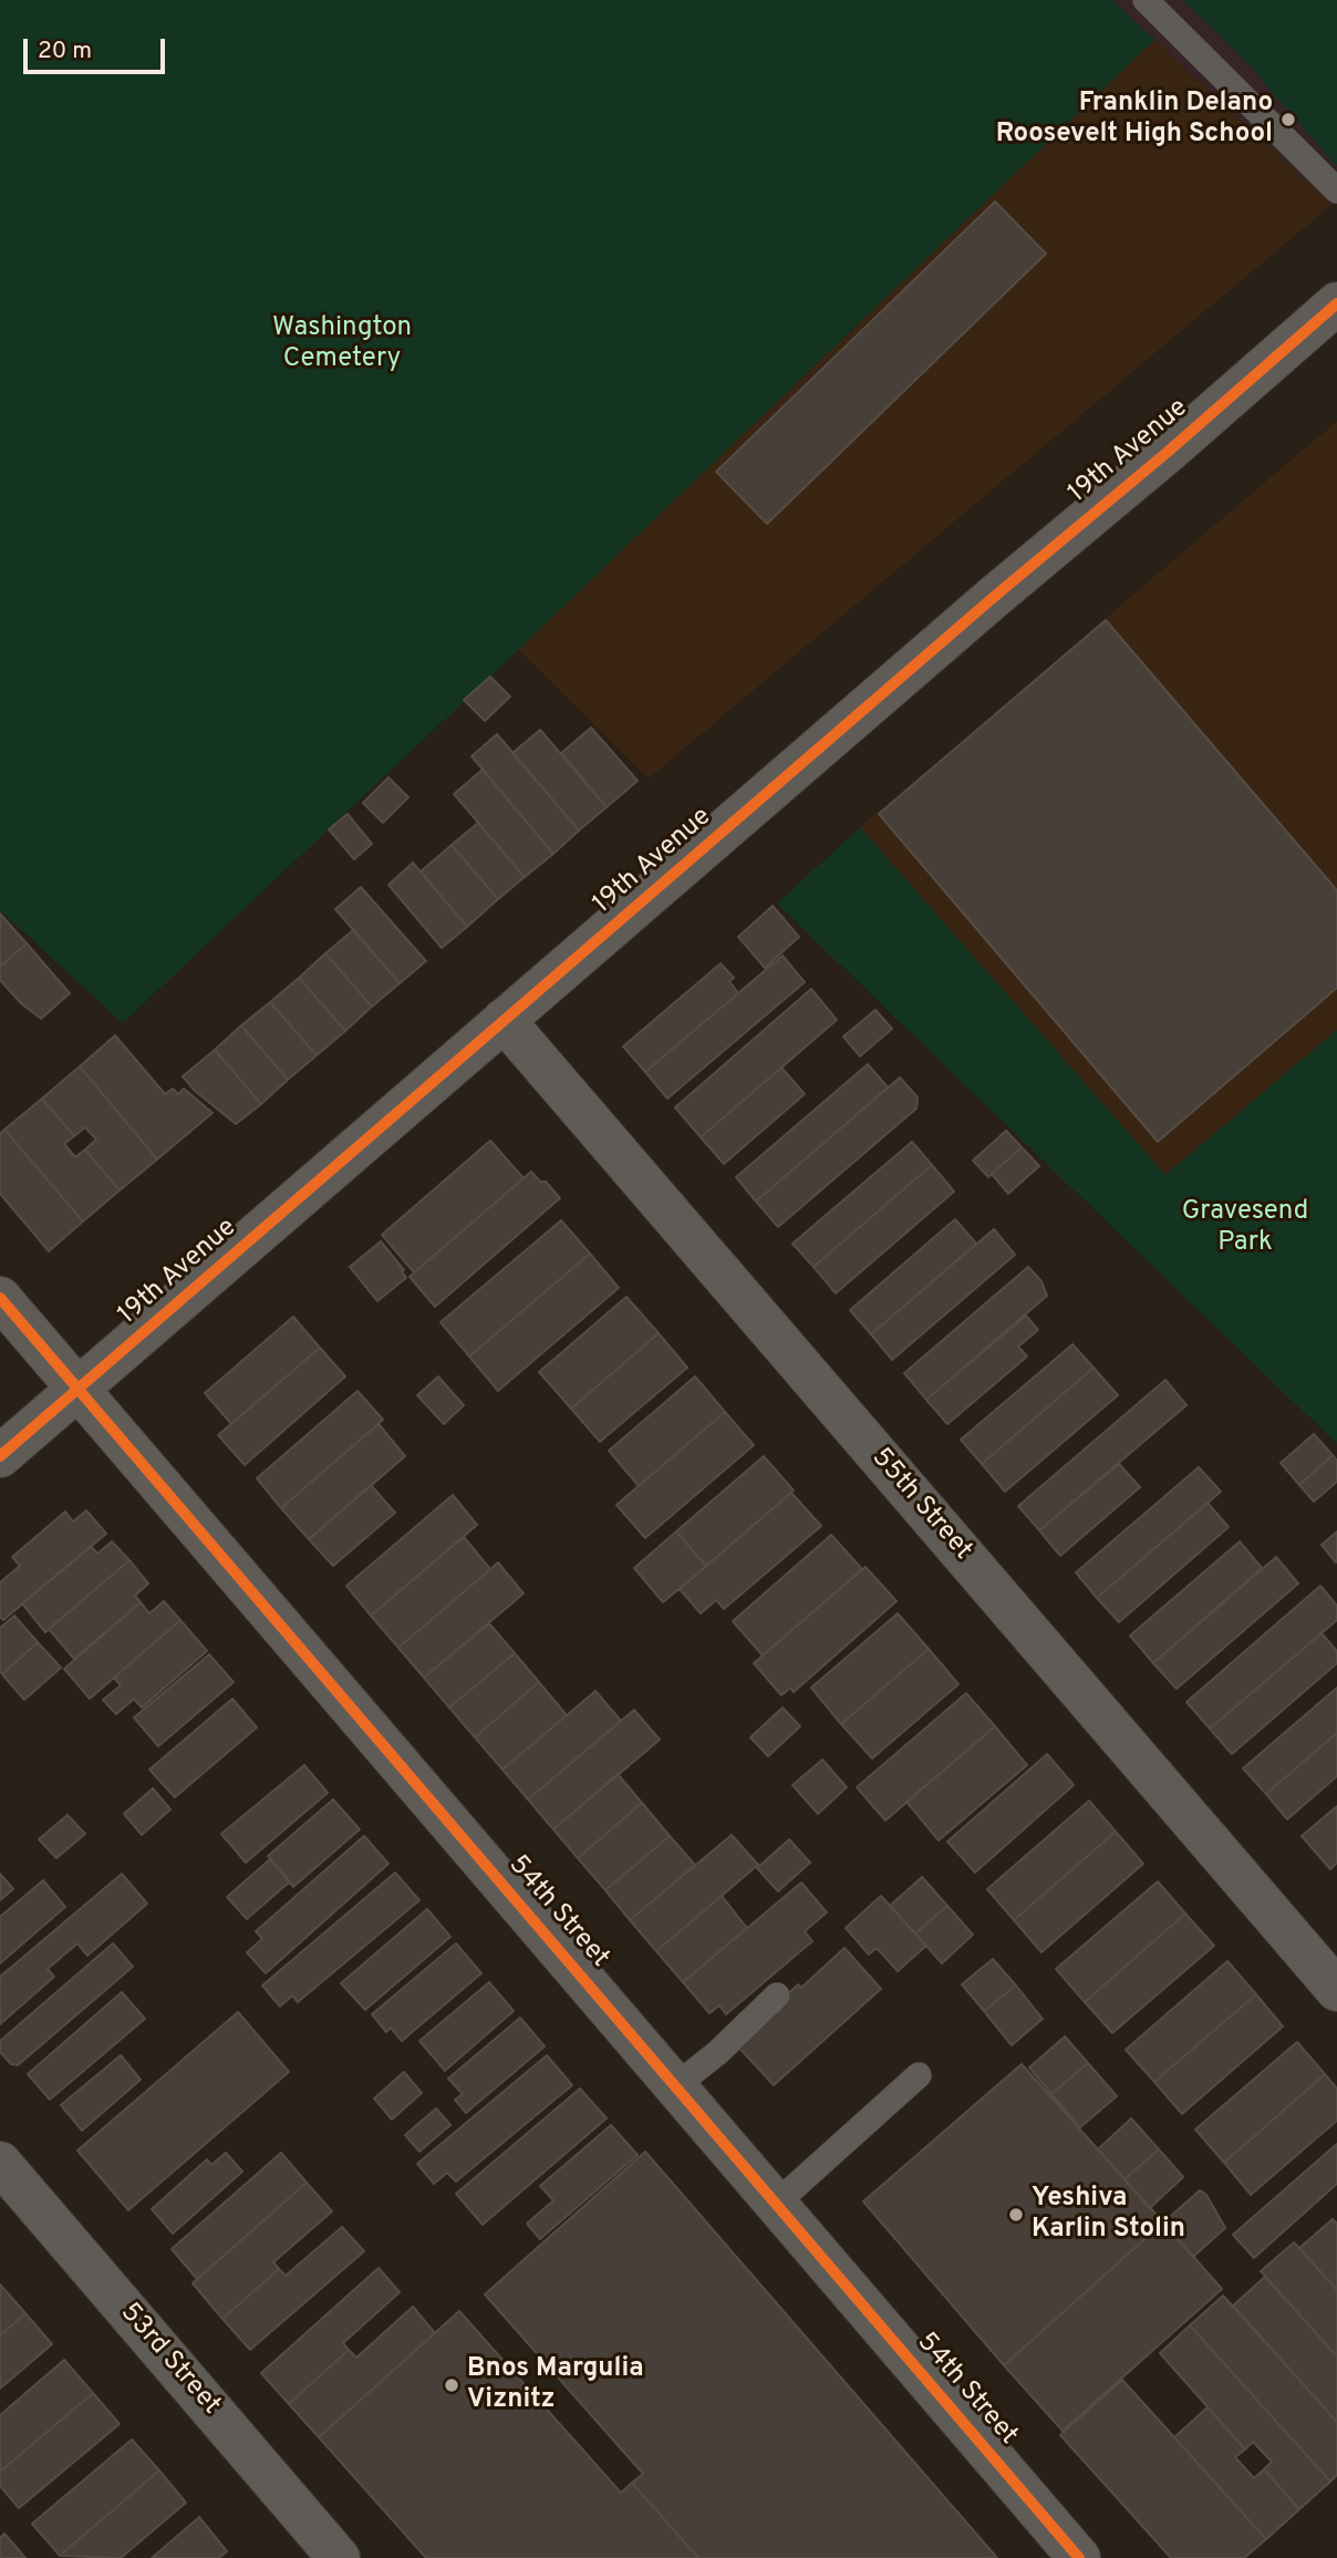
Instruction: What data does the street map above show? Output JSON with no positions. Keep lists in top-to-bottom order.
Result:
{
  "streets": {
    "street": [
      "19th Avenue",
      "55th Street",
      "54th Street",
      "53rd Street"
    ]
  },
  "crossings": [
    ["19th Avenue", "55th Street"],
    ["19th Avenue", "54th Street"]
  ],
  "parks": ["Washington Cemetery", "Gravesend Park"],
  "places": ["Franklin Delano Roosevelt High School", "Yeshiva Karlin Stolin", "Bnos Margulia Viznitz"],
  "scale_bar": "20 m"
}
